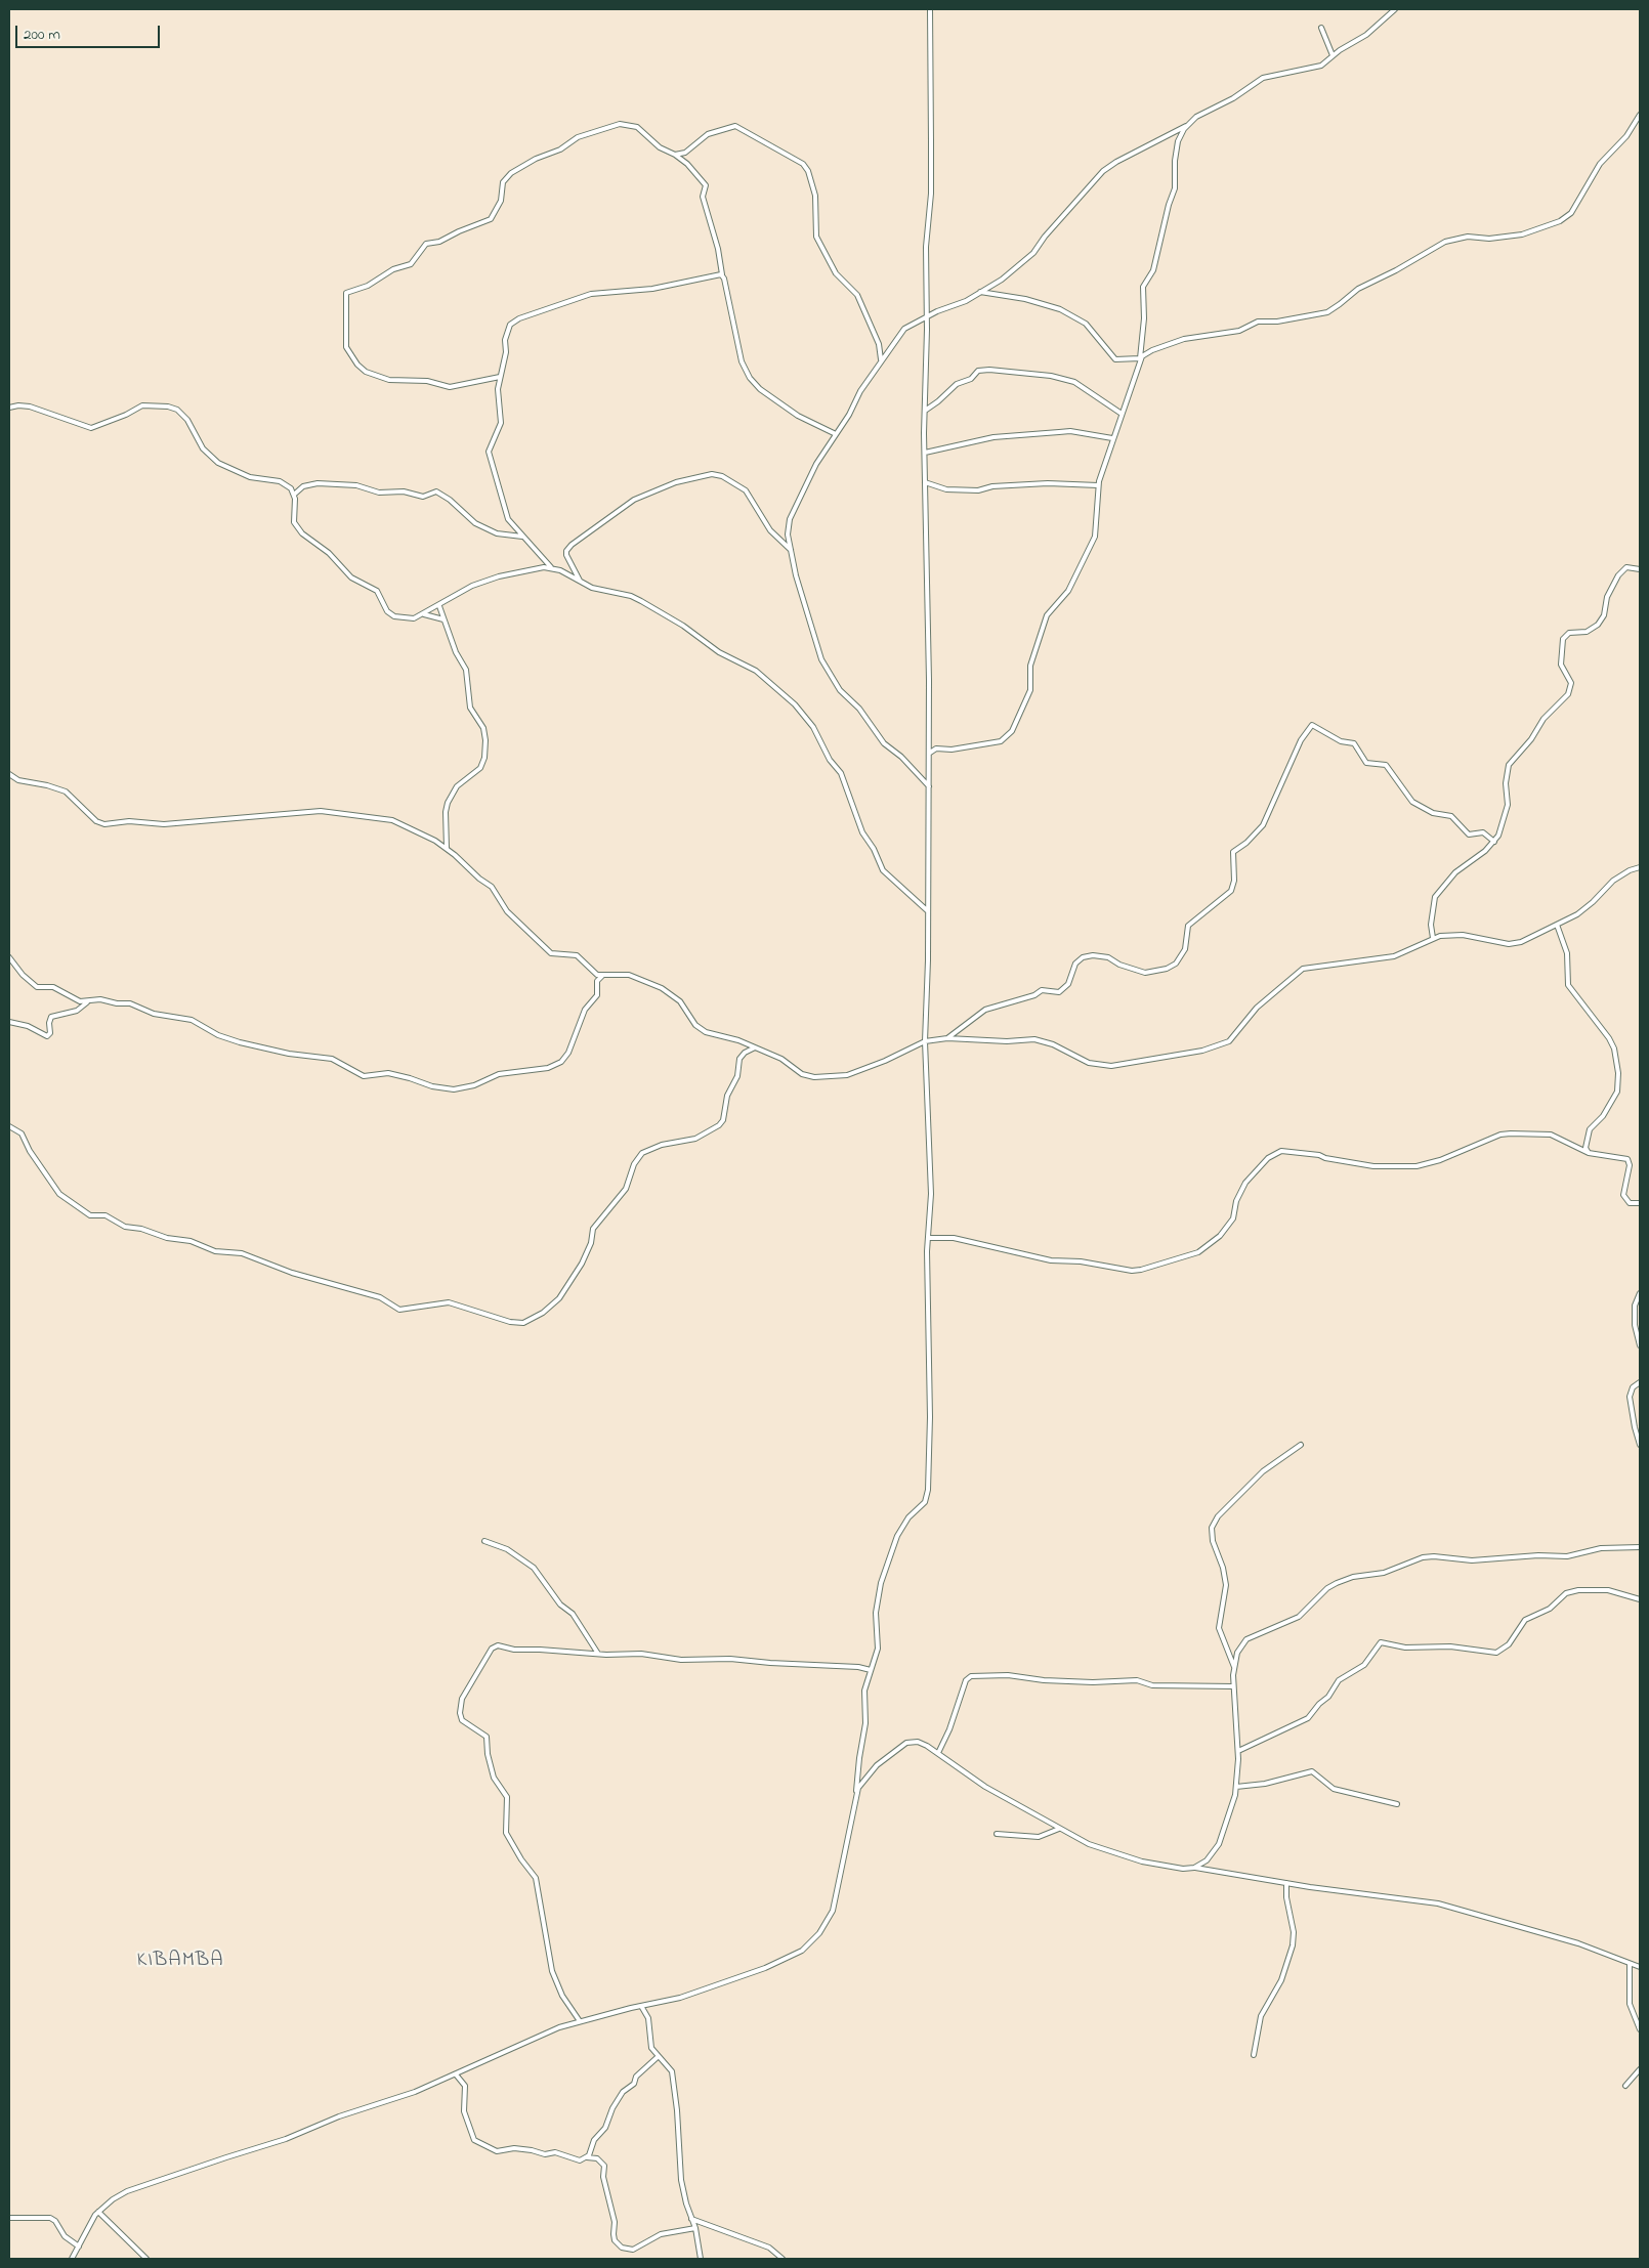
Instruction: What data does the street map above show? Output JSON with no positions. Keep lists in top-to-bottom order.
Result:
{
  "districts": ["KIBAMBA"],
  "scale_bar": "200 m"
}
